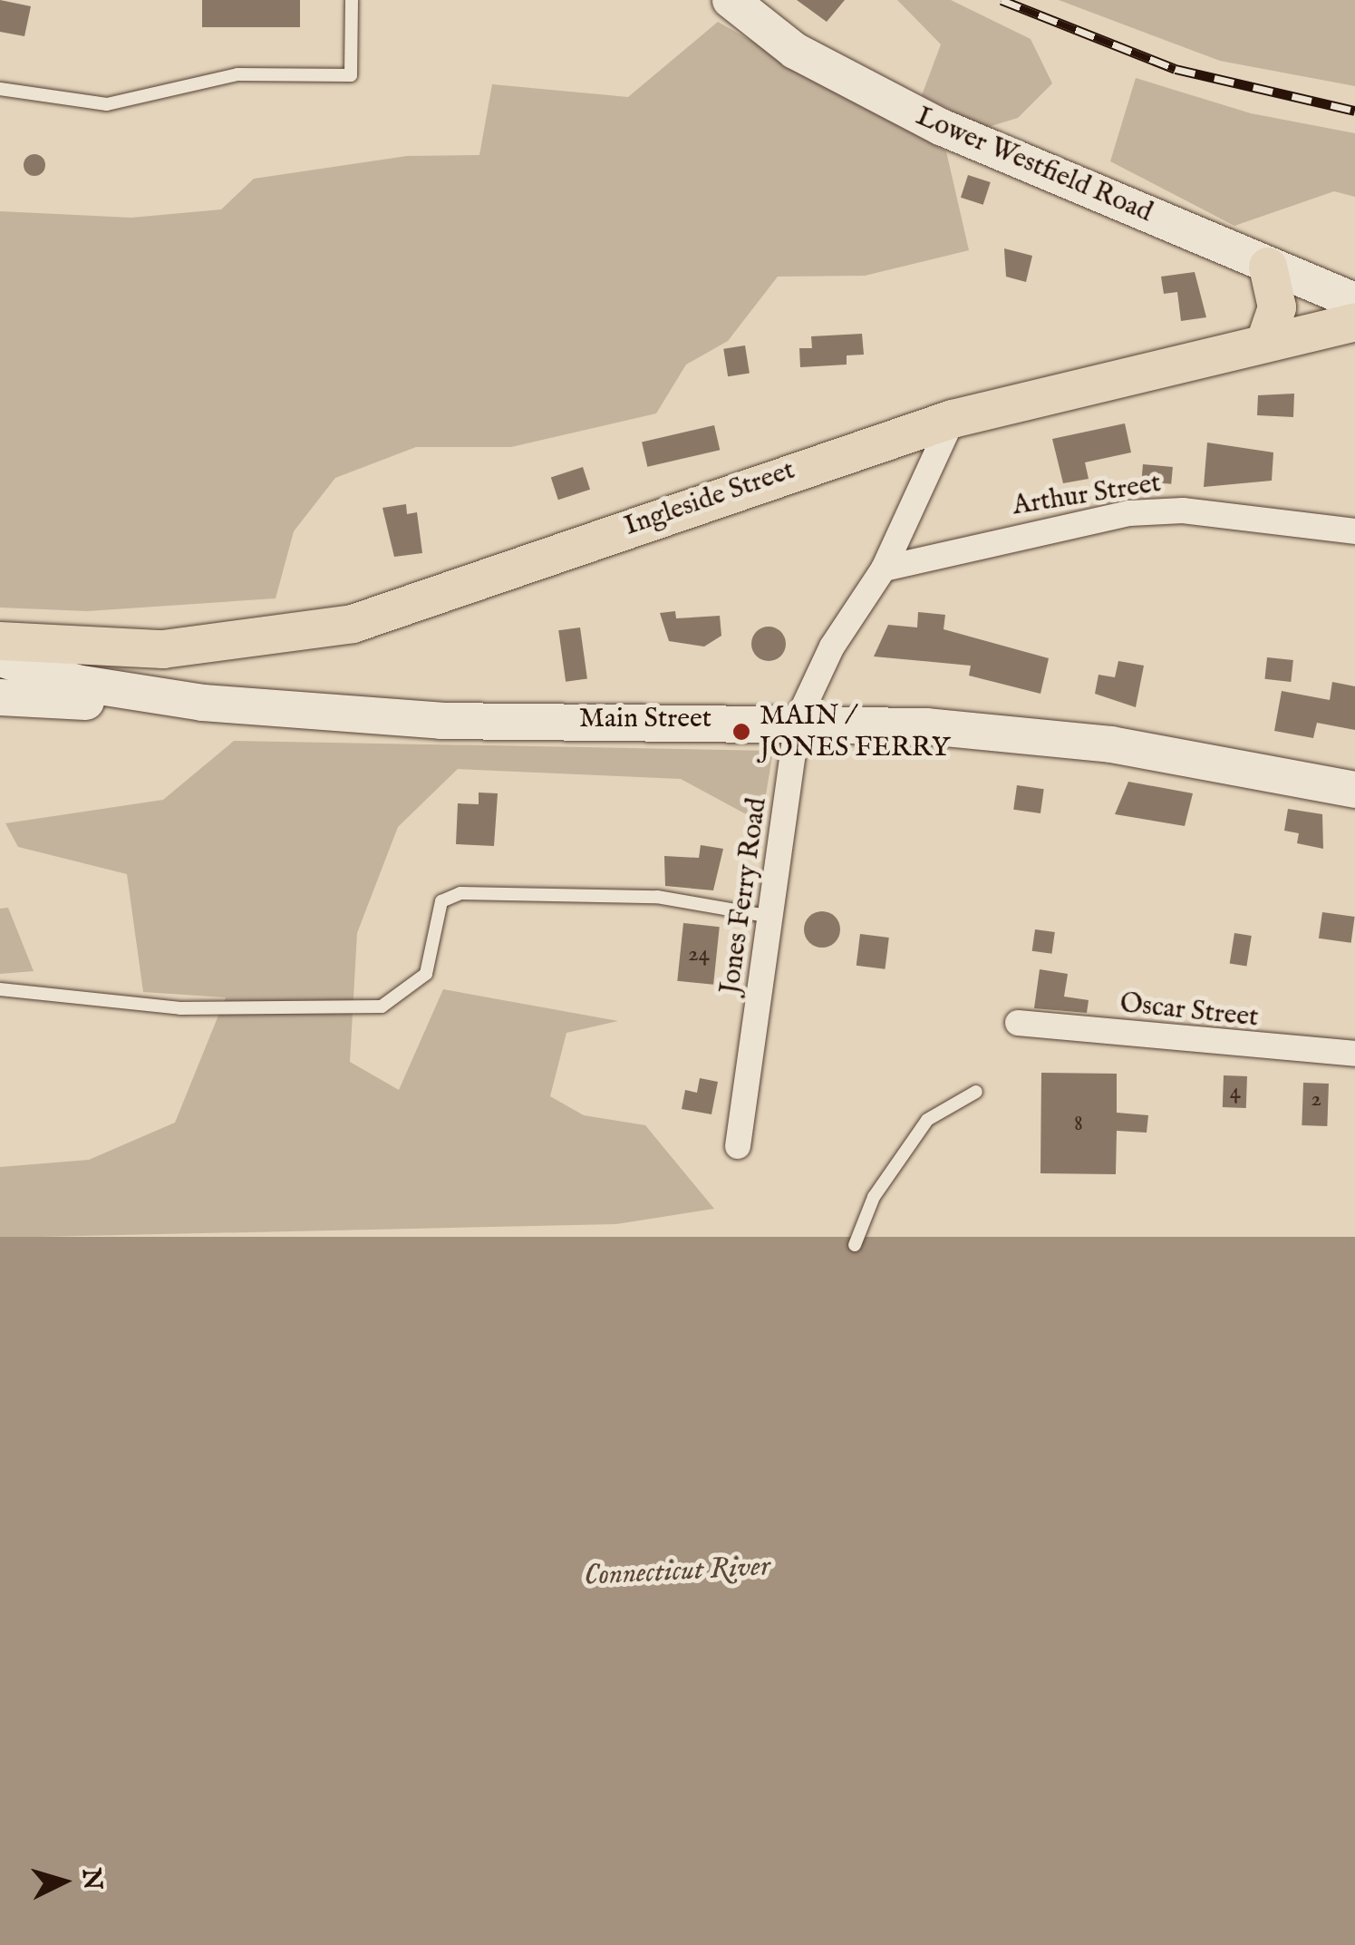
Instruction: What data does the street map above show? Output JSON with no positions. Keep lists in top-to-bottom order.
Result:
{
  "streets": {
    "main road": ["Lower Westfield Road", "Ingleside Street", "Main Street"],
    "street": ["Arthur Street", "Jones Ferry Road", "Oscar Street"]
  },
  "crossings": [
    ["Arthur Street", "Jones Ferry Road"],
    ["Ingleside Street", "Main Street"],
    ["Ingleside Street", "Jones Ferry Road"],
    ["Main Street", "Jones Ferry Road"]
  ],
  "water": ["Connecticut River"],
  "places": ["MAIN / JONES FERRY"],
  "house_numbers": [
    "24",
    "4",
    "2",
    "8"
  ],
  "north": "right"
}
